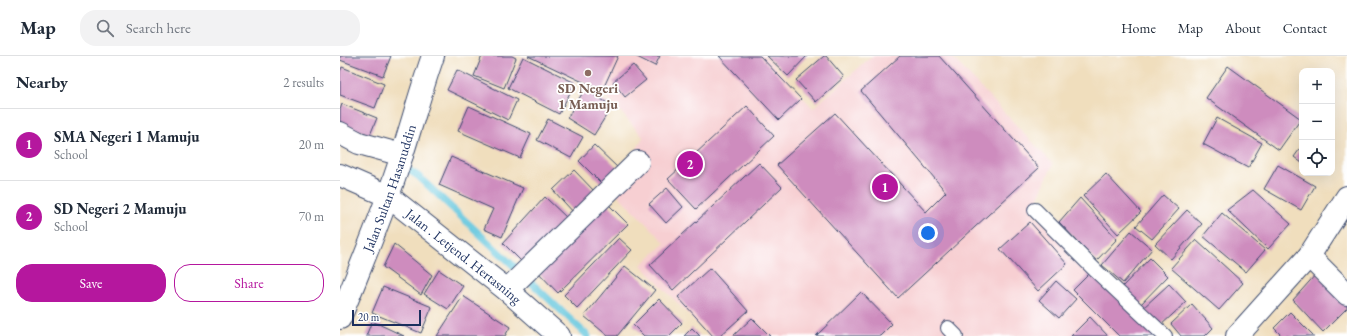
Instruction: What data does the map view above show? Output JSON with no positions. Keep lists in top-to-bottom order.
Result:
{
  "streets": {
    "street": ["Jalan Sultan Hasanuddin", "Jalan . Letjend. Hertasning"]
  },
  "crossings": [
    ["Jalan Sultan Hasanuddin", "Jalan . Letjend. Hertasning"]
  ],
  "places": ["SD Negeri 1 Mamuju"],
  "scale_bar": "20 m",
  "page": {
    "header": "Map",
    "search": "Search here",
    "nav": [
      "Home",
      "Map",
      "About",
      "Contact"
    ],
    "heading": ["Nearby", "2 results"],
    "map_buttons": ["+", "−"],
    "list": [
      {
        "mark": "1",
        "name": "SMA Negeri 1 Mamuju",
        "note": "School",
        "value": "20 m"
      },
      {
        "mark": "2",
        "name": "SD Negeri 2 Mamuju",
        "note": "School",
        "value": "70 m"
      }
    ],
    "pins": ["2", "1"],
    "buttons": ["Save", "Share"],
    "scale": "20 m"
  }
}
